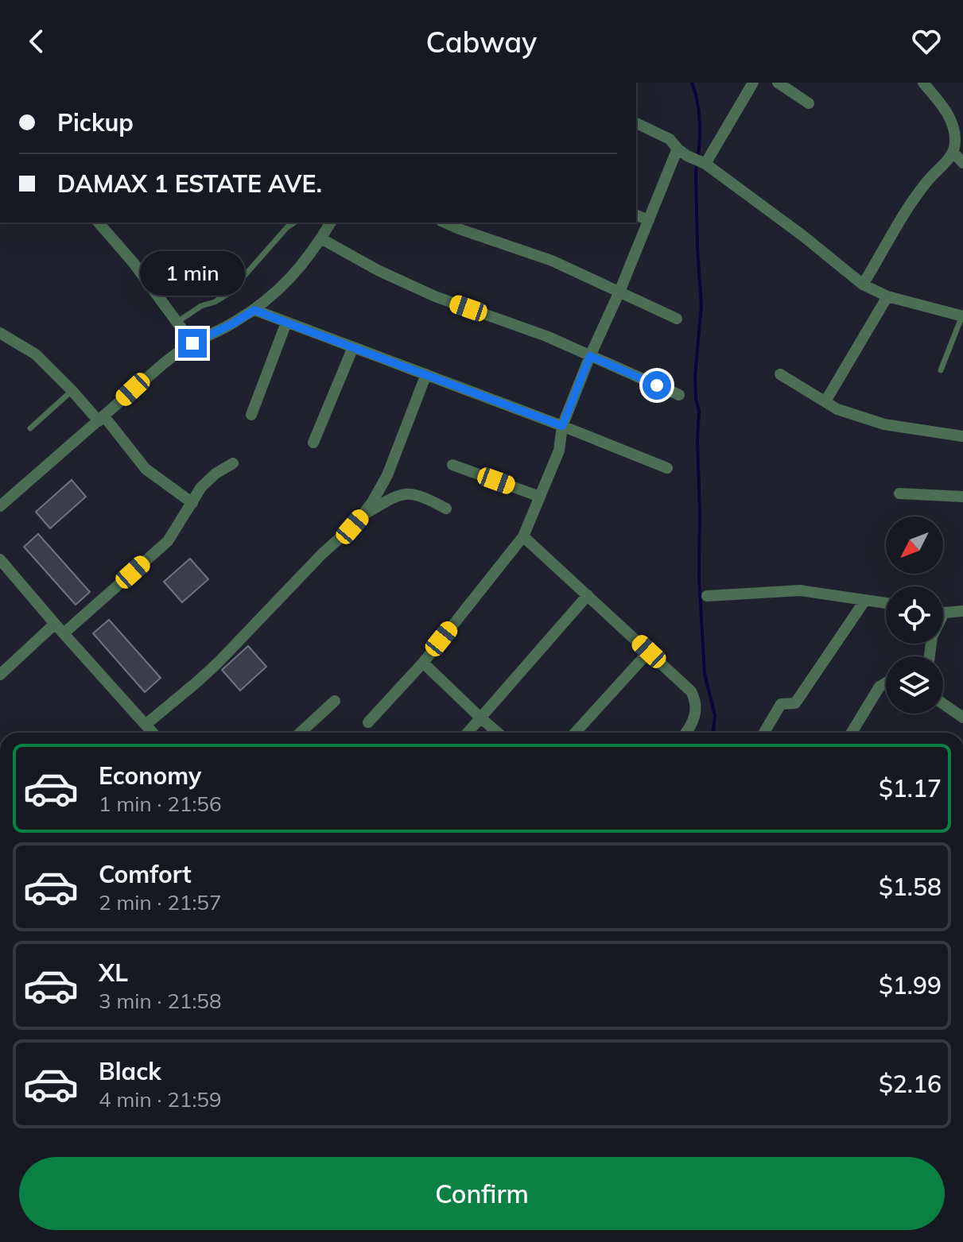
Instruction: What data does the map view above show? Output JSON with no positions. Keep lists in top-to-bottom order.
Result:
{
  "north": "bottom left",
  "page": {
    "header": "Cabway",
    "banner": ["Pickup", "DAMAX 1 ESTATE AVE."],
    "bubble": "1 min",
    "list": [
      {
        "name": "Economy",
        "note": "1 min · 21:56",
        "value": "$1.17"
      },
      {
        "name": "Comfort",
        "note": "2 min · 21:57",
        "value": "$1.58"
      },
      {
        "name": "XL",
        "note": "3 min · 21:58",
        "value": "$1.99"
      },
      {
        "name": "Black",
        "note": "4 min · 21:59",
        "value": "$2.16"
      }
    ],
    "buttons": "Confirm"
  }
}
